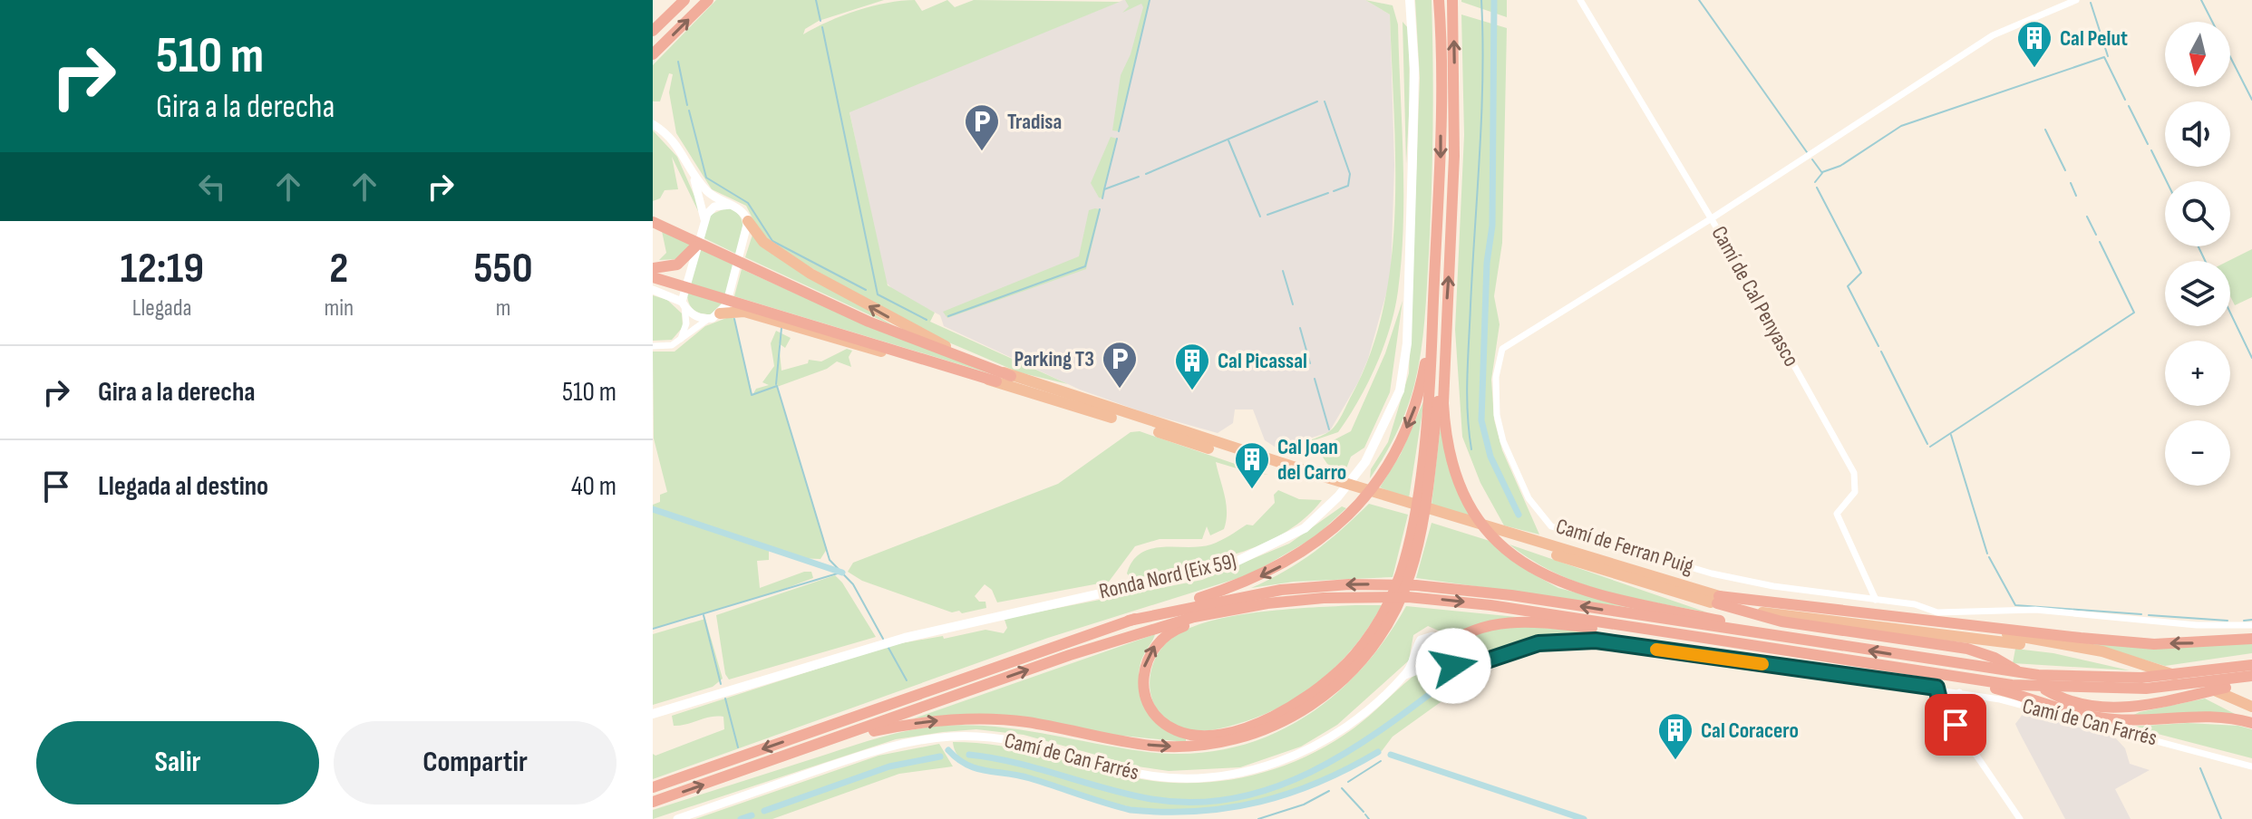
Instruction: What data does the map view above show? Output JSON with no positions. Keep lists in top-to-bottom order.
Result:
{
  "streets": {
    "main road": ["Ronda Nord (Eix 59)"],
    "street": ["Camí de Cal Penyasco", "Camí de Ferran Puig", "Camí de Can Farrés"]
  },
  "crossings": [
    ["Camí de Cal Penyasco", "Camí de Ferran Puig"]
  ],
  "places": {
    "building": [
      "Cal Pelut",
      "Cal Picassal",
      "Cal Joan del Carro",
      "Cal Coracero"
    ],
    "parking": ["Tradisa", "Parking T3"]
  },
  "north": "bottom",
  "page": {
    "turn": ["510 m", "Gira a la derecha"],
    "map_buttons": ["+", "−"],
    "eta": [
      "12:19",
      "Llegada",
      "2",
      "min",
      "550",
      "m"
    ],
    "list": [
      {
        "name": "Gira a la derecha",
        "value": "510 m"
      },
      {
        "name": "Llegada al destino",
        "value": "40 m"
      }
    ],
    "buttons": ["Salir", "Compartir"]
  }
}
